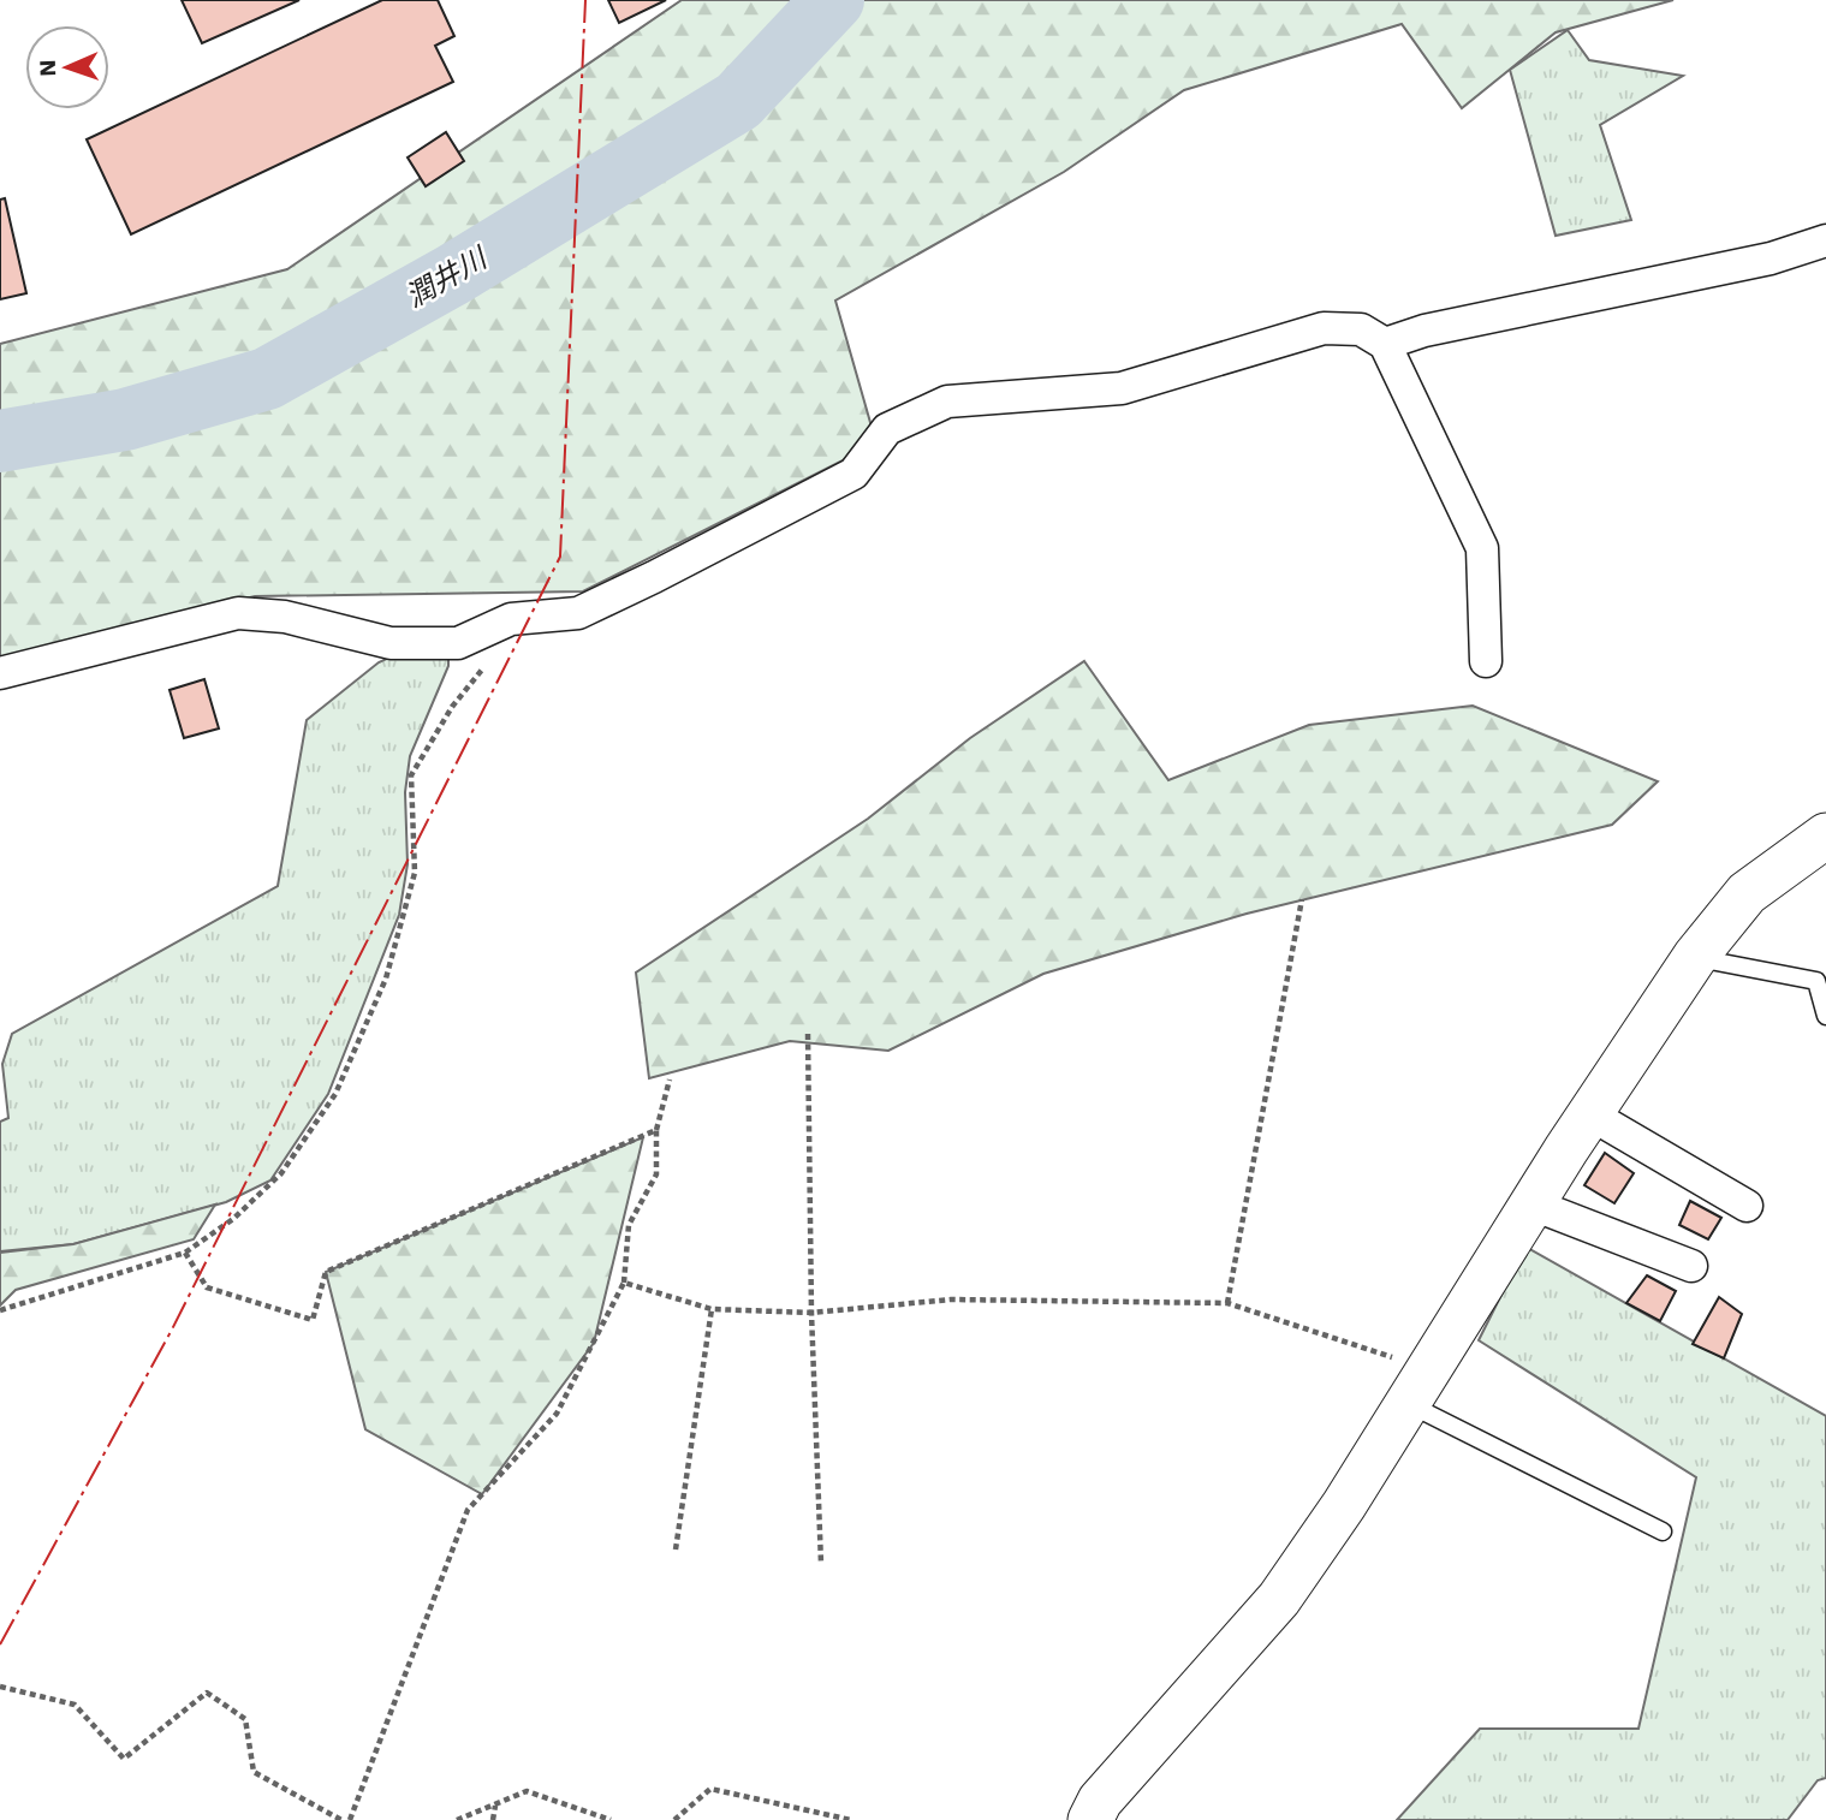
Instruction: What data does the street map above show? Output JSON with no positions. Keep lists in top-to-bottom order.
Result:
{
  "water": ["潤井川"],
  "north": "left"
}
